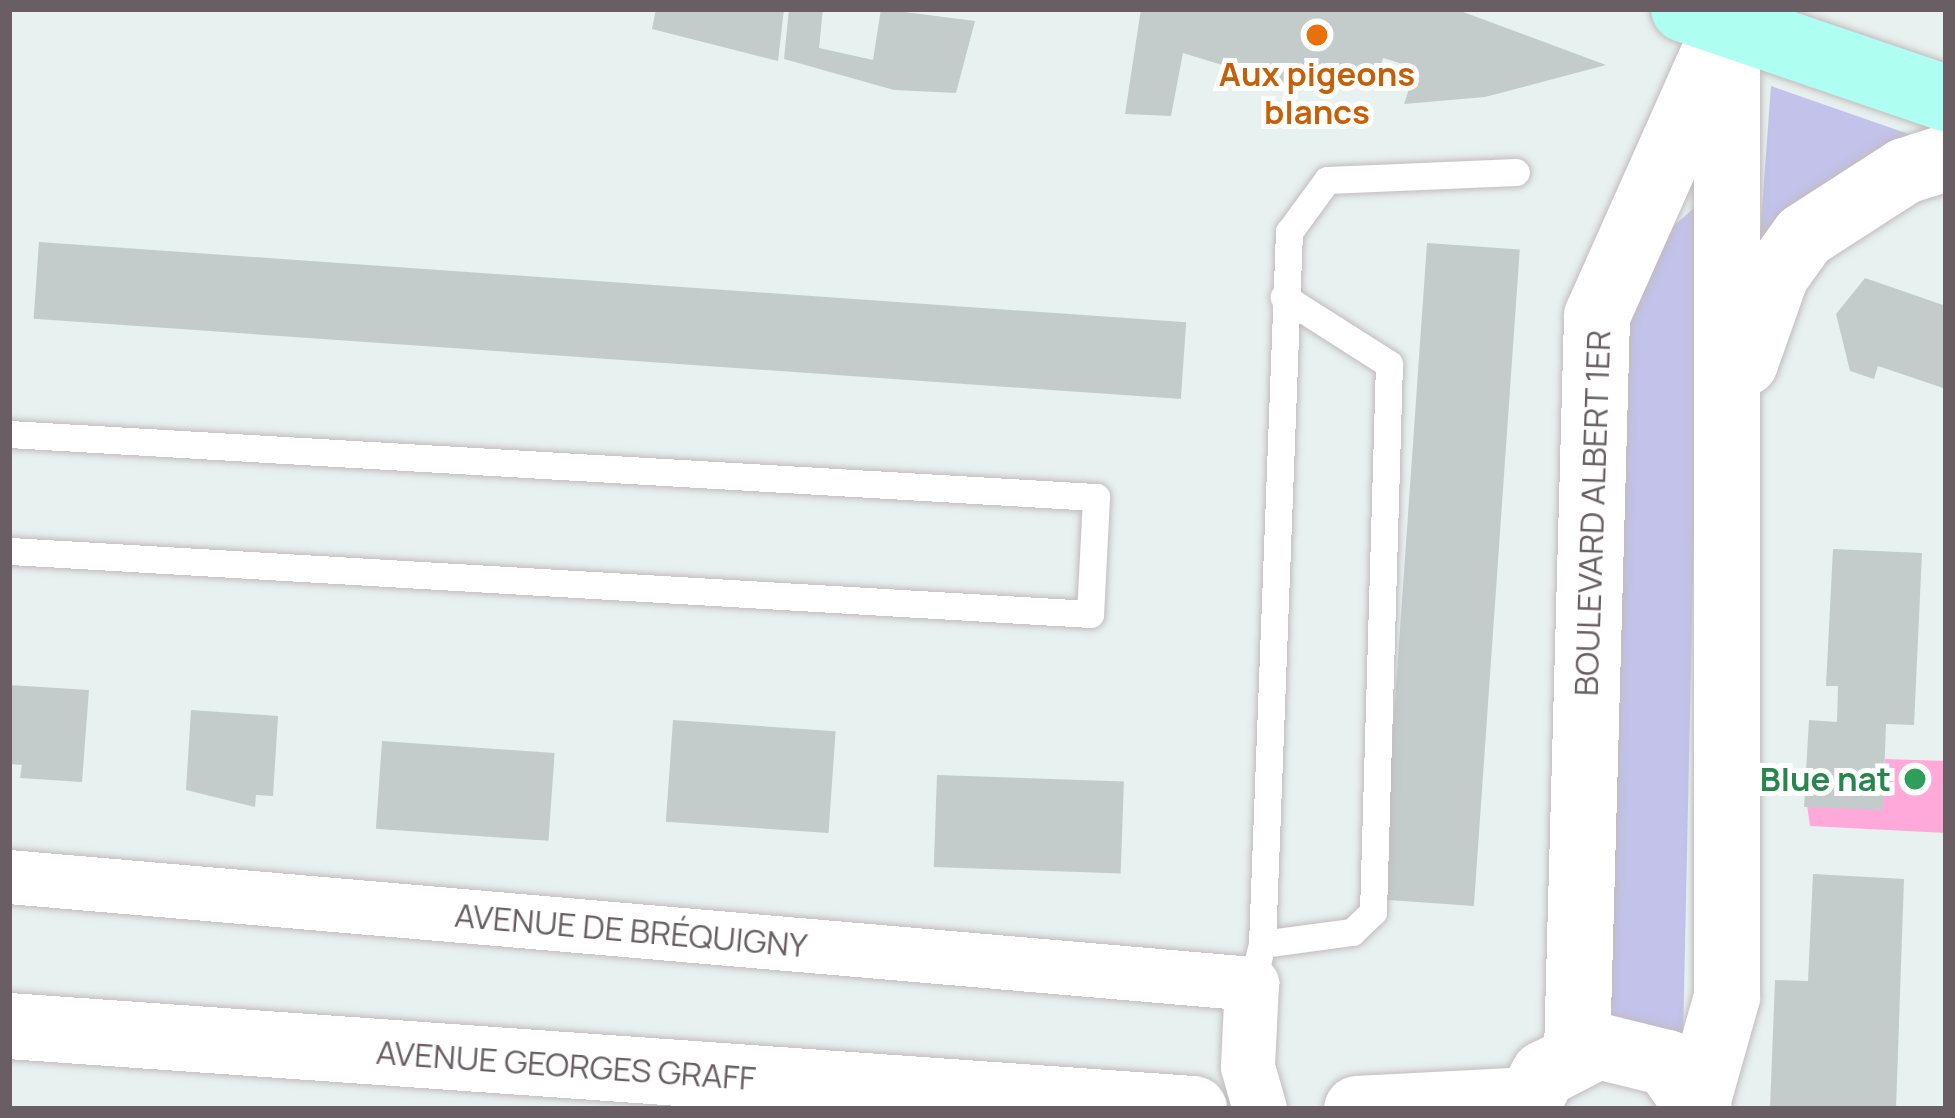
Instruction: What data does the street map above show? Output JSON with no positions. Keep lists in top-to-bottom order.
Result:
{
  "streets": {
    "main road": ["BOULEVARD ALBERT 1ER", "AVENUE GEORGES GRAFF"],
    "street": ["AVENUE DE BRÉQUIGNY"]
  },
  "places": ["Aux pigeons blancs", "Blue nat"]
}
